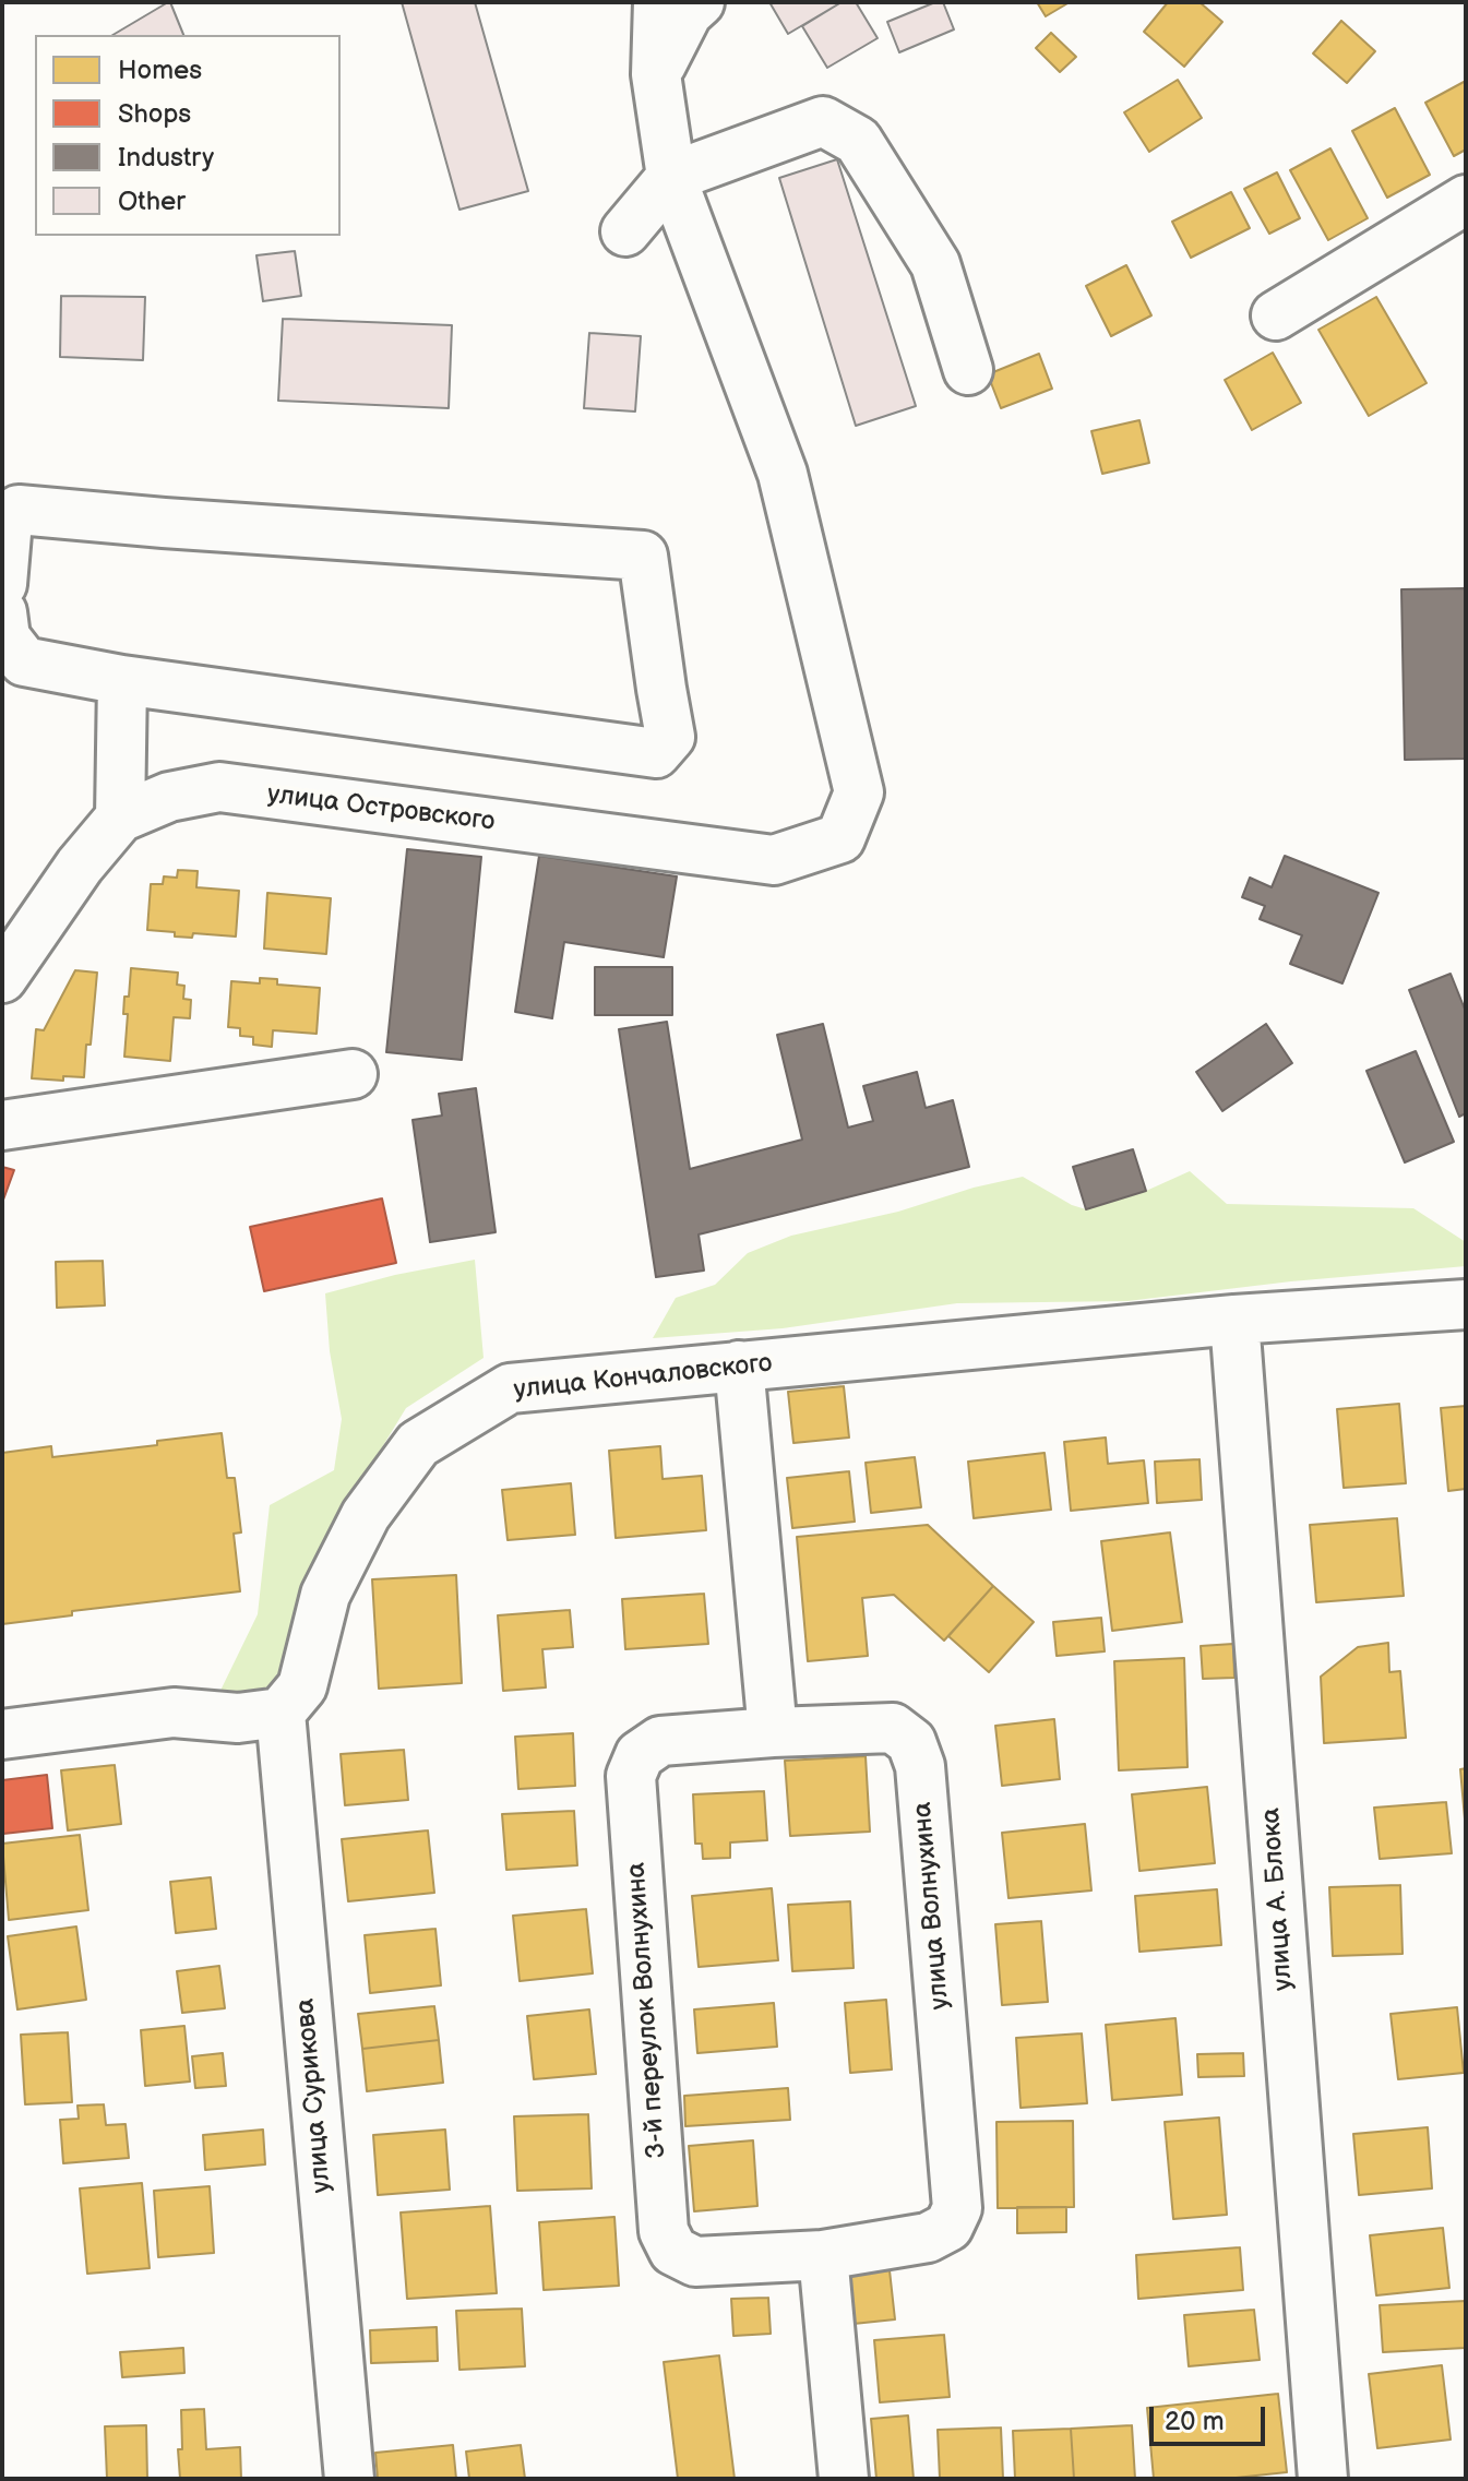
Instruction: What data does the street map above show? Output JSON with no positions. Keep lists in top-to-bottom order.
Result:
{
  "streets": {
    "street": [
      "улица Островского",
      "улица Кончаловского",
      "улица А. Блока",
      "улица Волнухина",
      "3-й переулок Волнухина",
      "улица Сурикова"
    ]
  },
  "crossings": [
    ["улица Кончаловского", "улица А. Блока"],
    ["улица Кончаловского", "улица Сурикова"],
    ["улица Волнухина", "3-й переулок Волнухина"]
  ],
  "legend": [
    "Homes",
    "Shops",
    "Industry",
    "Other"
  ],
  "scale_bar": "20 m"
}
